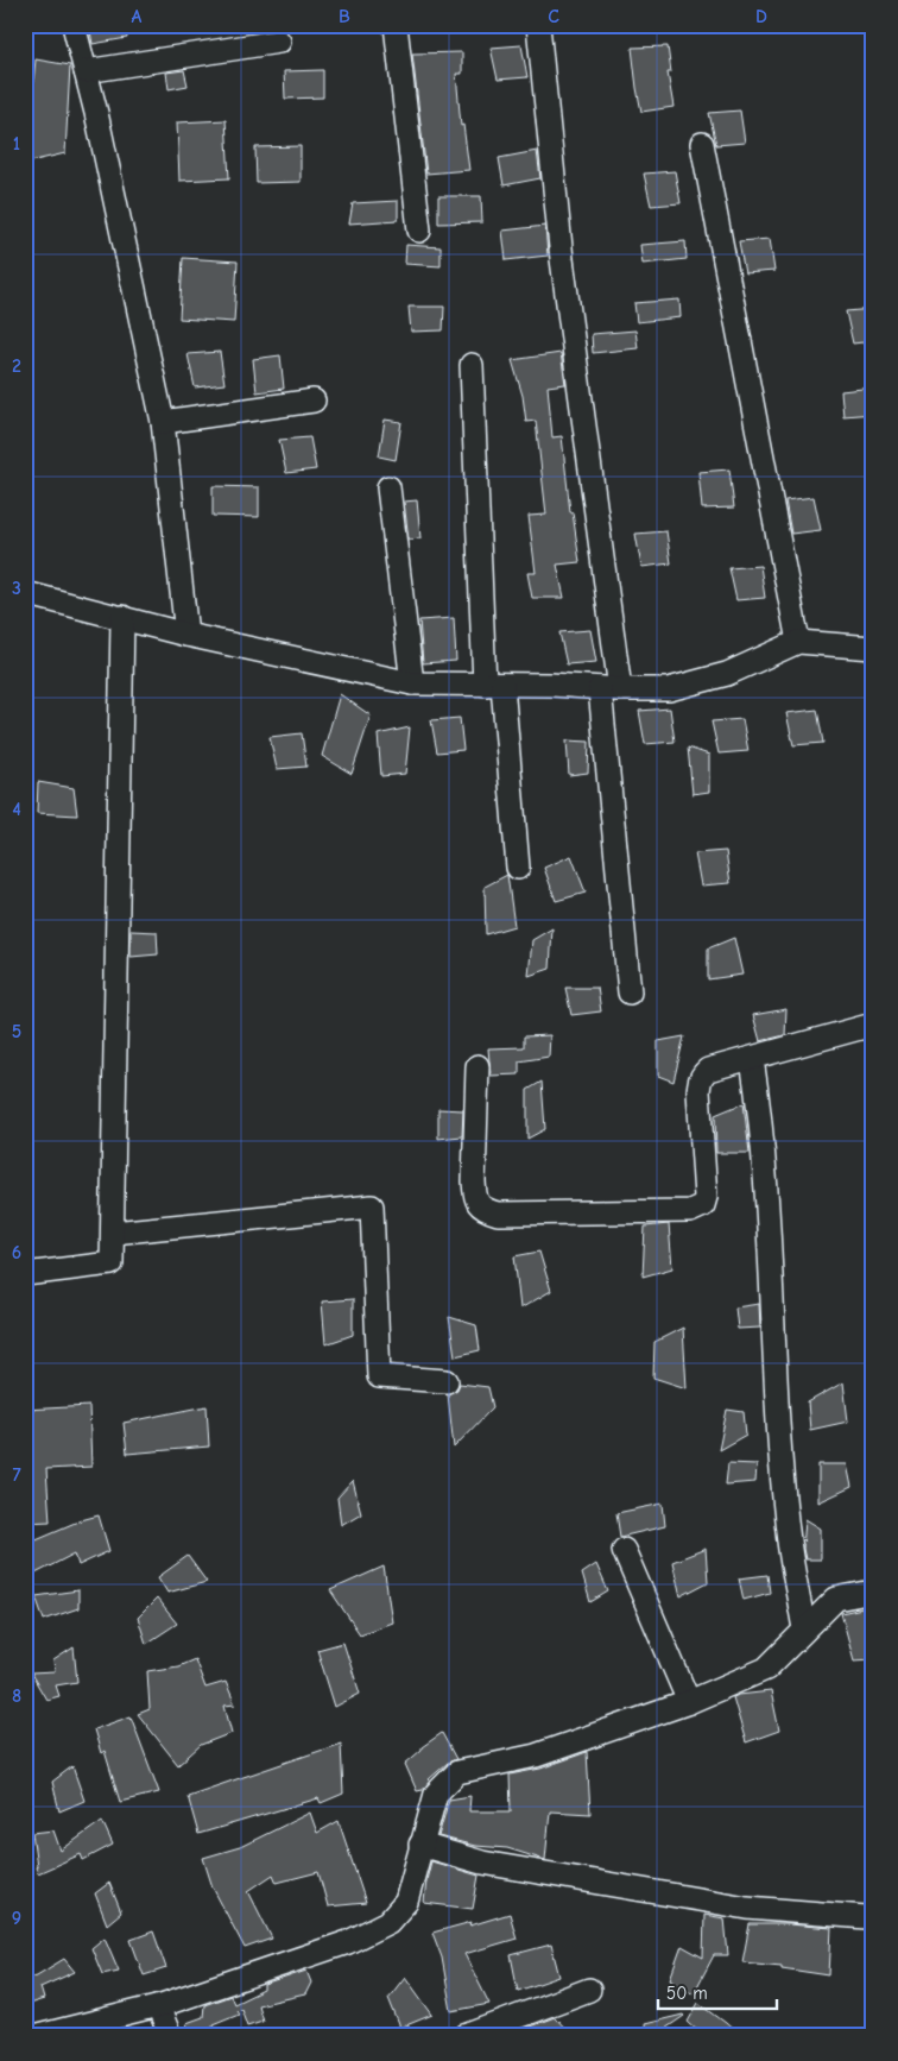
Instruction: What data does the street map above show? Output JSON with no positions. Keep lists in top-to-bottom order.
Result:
{
  "scale_bar": "50 m",
  "grid": {
    "columns": [
      "A",
      "B",
      "C",
      "D"
    ],
    "rows": [
      "1",
      "2",
      "3",
      "4",
      "5",
      "6",
      "7",
      "8",
      "9"
    ]
  }
}
